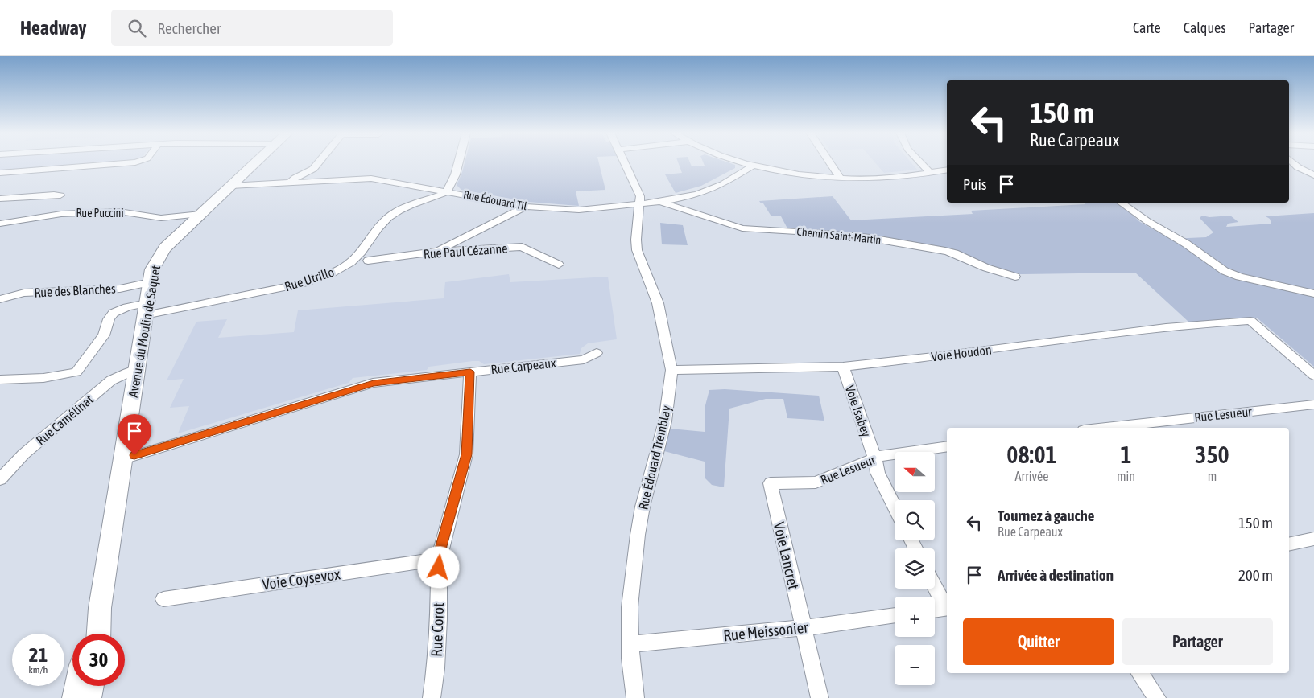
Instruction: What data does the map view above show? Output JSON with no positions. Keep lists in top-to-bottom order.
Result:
{
  "streets": {
    "main road": ["Avenue du Moulin de Saquet"],
    "street": [
      "Rue Édouard Til",
      "Rue Puccini",
      "Chemin Saint-Martin",
      "Rue Paul Cézanne",
      "Rue Utrillo",
      "Rue des Blanches",
      "Voie Houdon",
      "Rue Carpeaux",
      "Voie Isabey",
      "Rue Lesueur",
      "Rue Camélinat",
      "Rue Édouard Tremblay",
      "Voie Lancret",
      "Voie Coysevox",
      "Rue Corot",
      "Rue Meissonier"
    ]
  },
  "crossings": [
    ["Rue Édouard Til", "Chemin Saint-Martin"],
    ["Rue Édouard Til", "Rue Utrillo"],
    ["Rue Édouard Til", "Avenue du Moulin de Saquet"],
    ["Rue Édouard Til", "Rue Édouard Tremblay"],
    ["Rue Puccini", "Avenue du Moulin de Saquet"],
    ["Rue Utrillo", "Avenue du Moulin de Saquet"],
    ["Rue des Blanches", "Avenue du Moulin de Saquet"],
    ["Avenue du Moulin de Saquet", "Rue Carpeaux"],
    ["Avenue du Moulin de Saquet", "Rue Camélinat"],
    ["Voie Houdon", "Voie Isabey"],
    ["Voie Houdon", "Rue Édouard Tremblay"],
    ["Rue Carpeaux", "Rue Corot"],
    ["Voie Isabey", "Rue Lesueur"],
    ["Rue Lesueur", "Voie Lancret"],
    ["Rue Édouard Tremblay", "Rue Meissonier"],
    ["Voie Lancret", "Rue Meissonier"],
    ["Voie Coysevox", "Rue Corot"]
  ],
  "north": "left",
  "page": {
    "header": "Headway",
    "search": "Rechercher",
    "nav": ["Carte", "Calques", "Partager"],
    "turn": ["150 m", "Rue Carpeaux"],
    "then": "Puis",
    "eta": [
      "08:01",
      "Arrivée",
      "1",
      "min",
      "350",
      "m"
    ],
    "map_buttons": ["+", "−"],
    "list": [
      {
        "name": "Tournez à gauche",
        "note": "Rue Carpeaux",
        "value": "150 m"
      },
      {
        "name": "Arrivée à destination",
        "value": "200 m"
      }
    ],
    "buttons": ["Quitter", "Partager"],
    "speed": "21 km/h",
    "limit": "30"
  }
}
